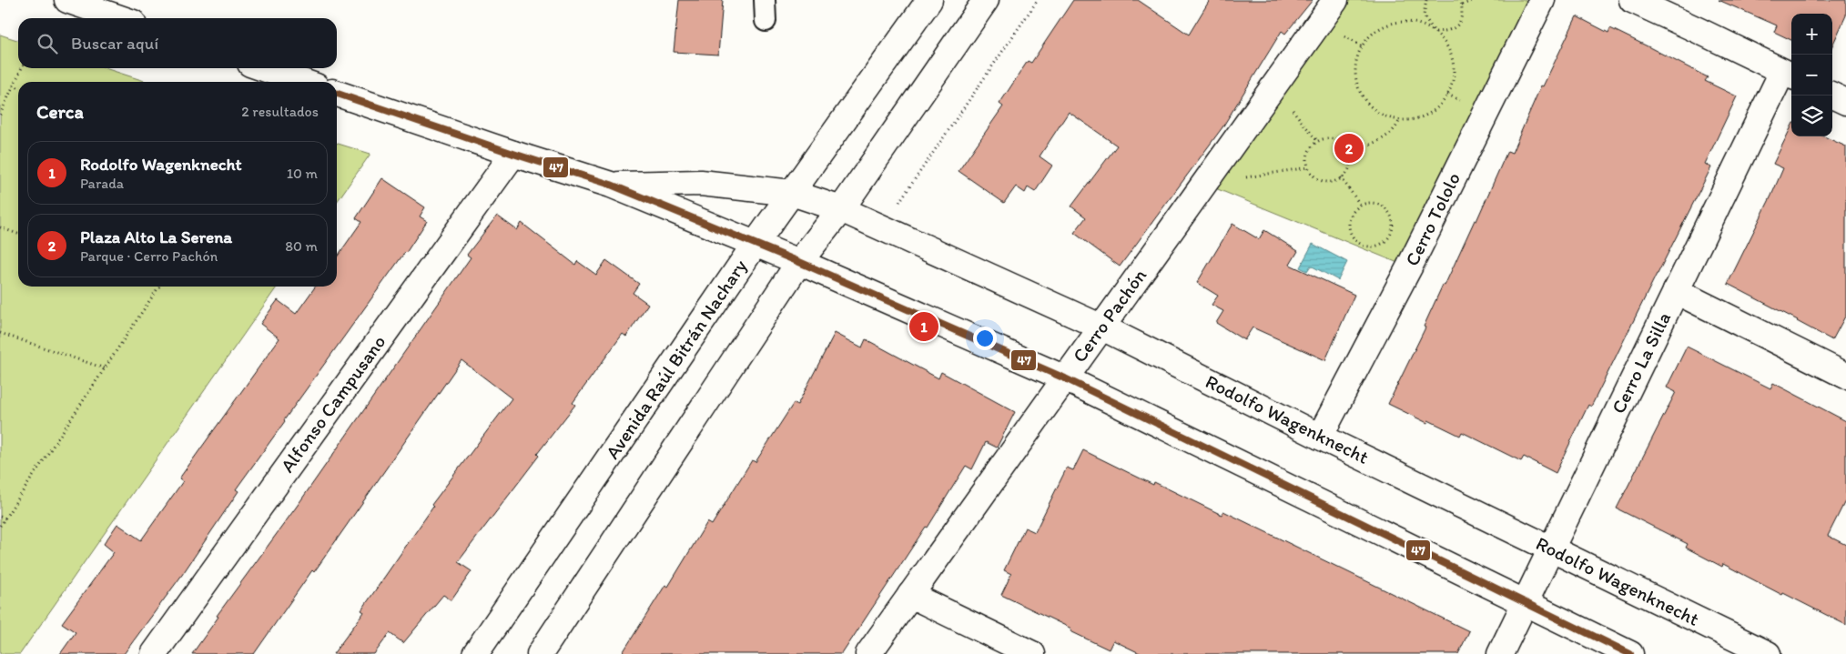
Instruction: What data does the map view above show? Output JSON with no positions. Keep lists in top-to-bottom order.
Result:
{
  "streets": {
    "street": [
      "Cerro Tololo",
      "Cerro Pachón",
      "Avenida Raúl Bitrán Nachary",
      "Cerro La Silla",
      "Alfonso Campusano",
      "Rodolfo Wagenknecht"
    ]
  },
  "crossings": [
    ["Cerro Tololo", "Rodolfo Wagenknecht"],
    ["Cerro Pachón", "Rodolfo Wagenknecht"],
    ["Avenida Raúl Bitrán Nachary", "Rodolfo Wagenknecht"],
    ["Cerro La Silla", "Rodolfo Wagenknecht"],
    ["Alfonso Campusano", "Rodolfo Wagenknecht"]
  ],
  "lines": ["transit line 47"],
  "page": {
    "map_buttons": ["+", "−"],
    "search": "Buscar aquí",
    "heading": ["Cerca", "2 resultados"],
    "pins": ["2", "1"],
    "list": [
      {
        "mark": "1",
        "name": "Rodolfo Wagenknecht",
        "note": "Parada",
        "value": "10 m"
      },
      {
        "mark": "2",
        "name": "Plaza Alto La Serena",
        "note": "Parque · Cerro Pachón",
        "value": "80 m"
      }
    ]
  }
}
